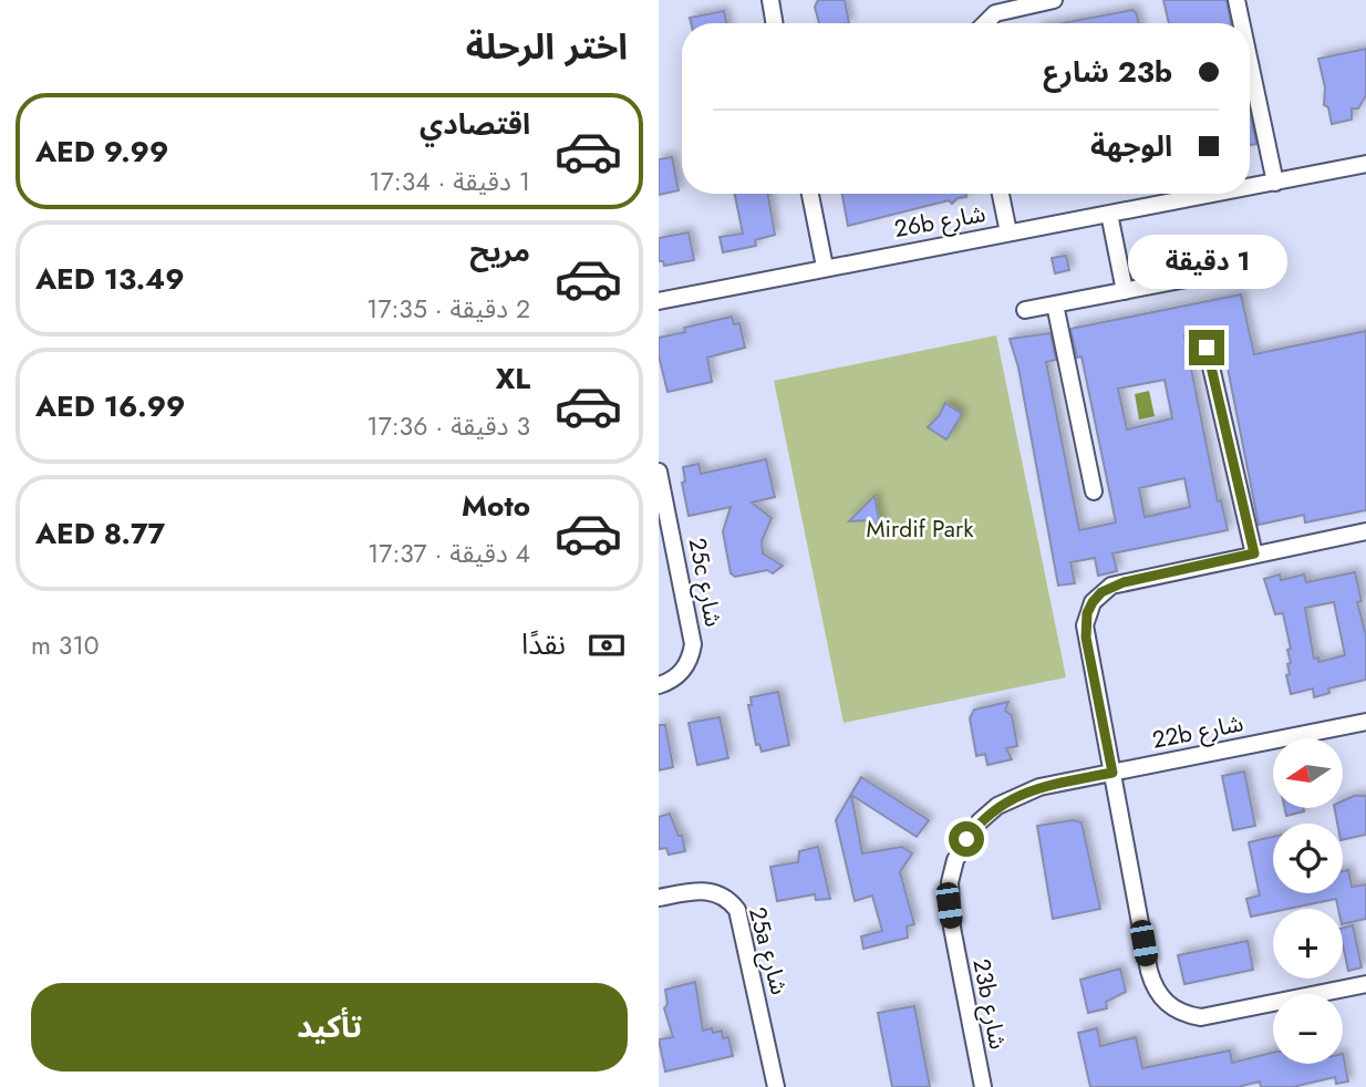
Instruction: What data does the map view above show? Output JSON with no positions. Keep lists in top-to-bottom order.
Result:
{
  "streets": {
    "street": [
      "26b شارع",
      "25c شارع",
      "22b شارع",
      "25a شارع",
      "23b شارع"
    ]
  },
  "crossings": [
    ["22b شارع", "23b شارع"]
  ],
  "parks": ["Mirdif Park"],
  "north": "left",
  "page": {
    "heading": "اختر الرحلة",
    "banner": ["23b شارع", "الوجهة"],
    "list": [
      {
        "name": "اقتصادي",
        "note": "1 دقيقة · 17:34",
        "value": "AED 9.99"
      },
      {
        "name": "مريح",
        "note": "2 دقيقة · 17:35",
        "value": "AED 13.49"
      },
      {
        "name": "XL",
        "note": "3 دقيقة · 17:36",
        "value": "AED 16.99"
      },
      {
        "name": "Moto",
        "note": "4 دقيقة · 17:37",
        "value": "AED 8.77"
      }
    ],
    "bubble": "1 دقيقة",
    "pay": ["نقدًا", "310 m"],
    "map_buttons": ["+", "−"],
    "buttons": "تأكيد"
  }
}
